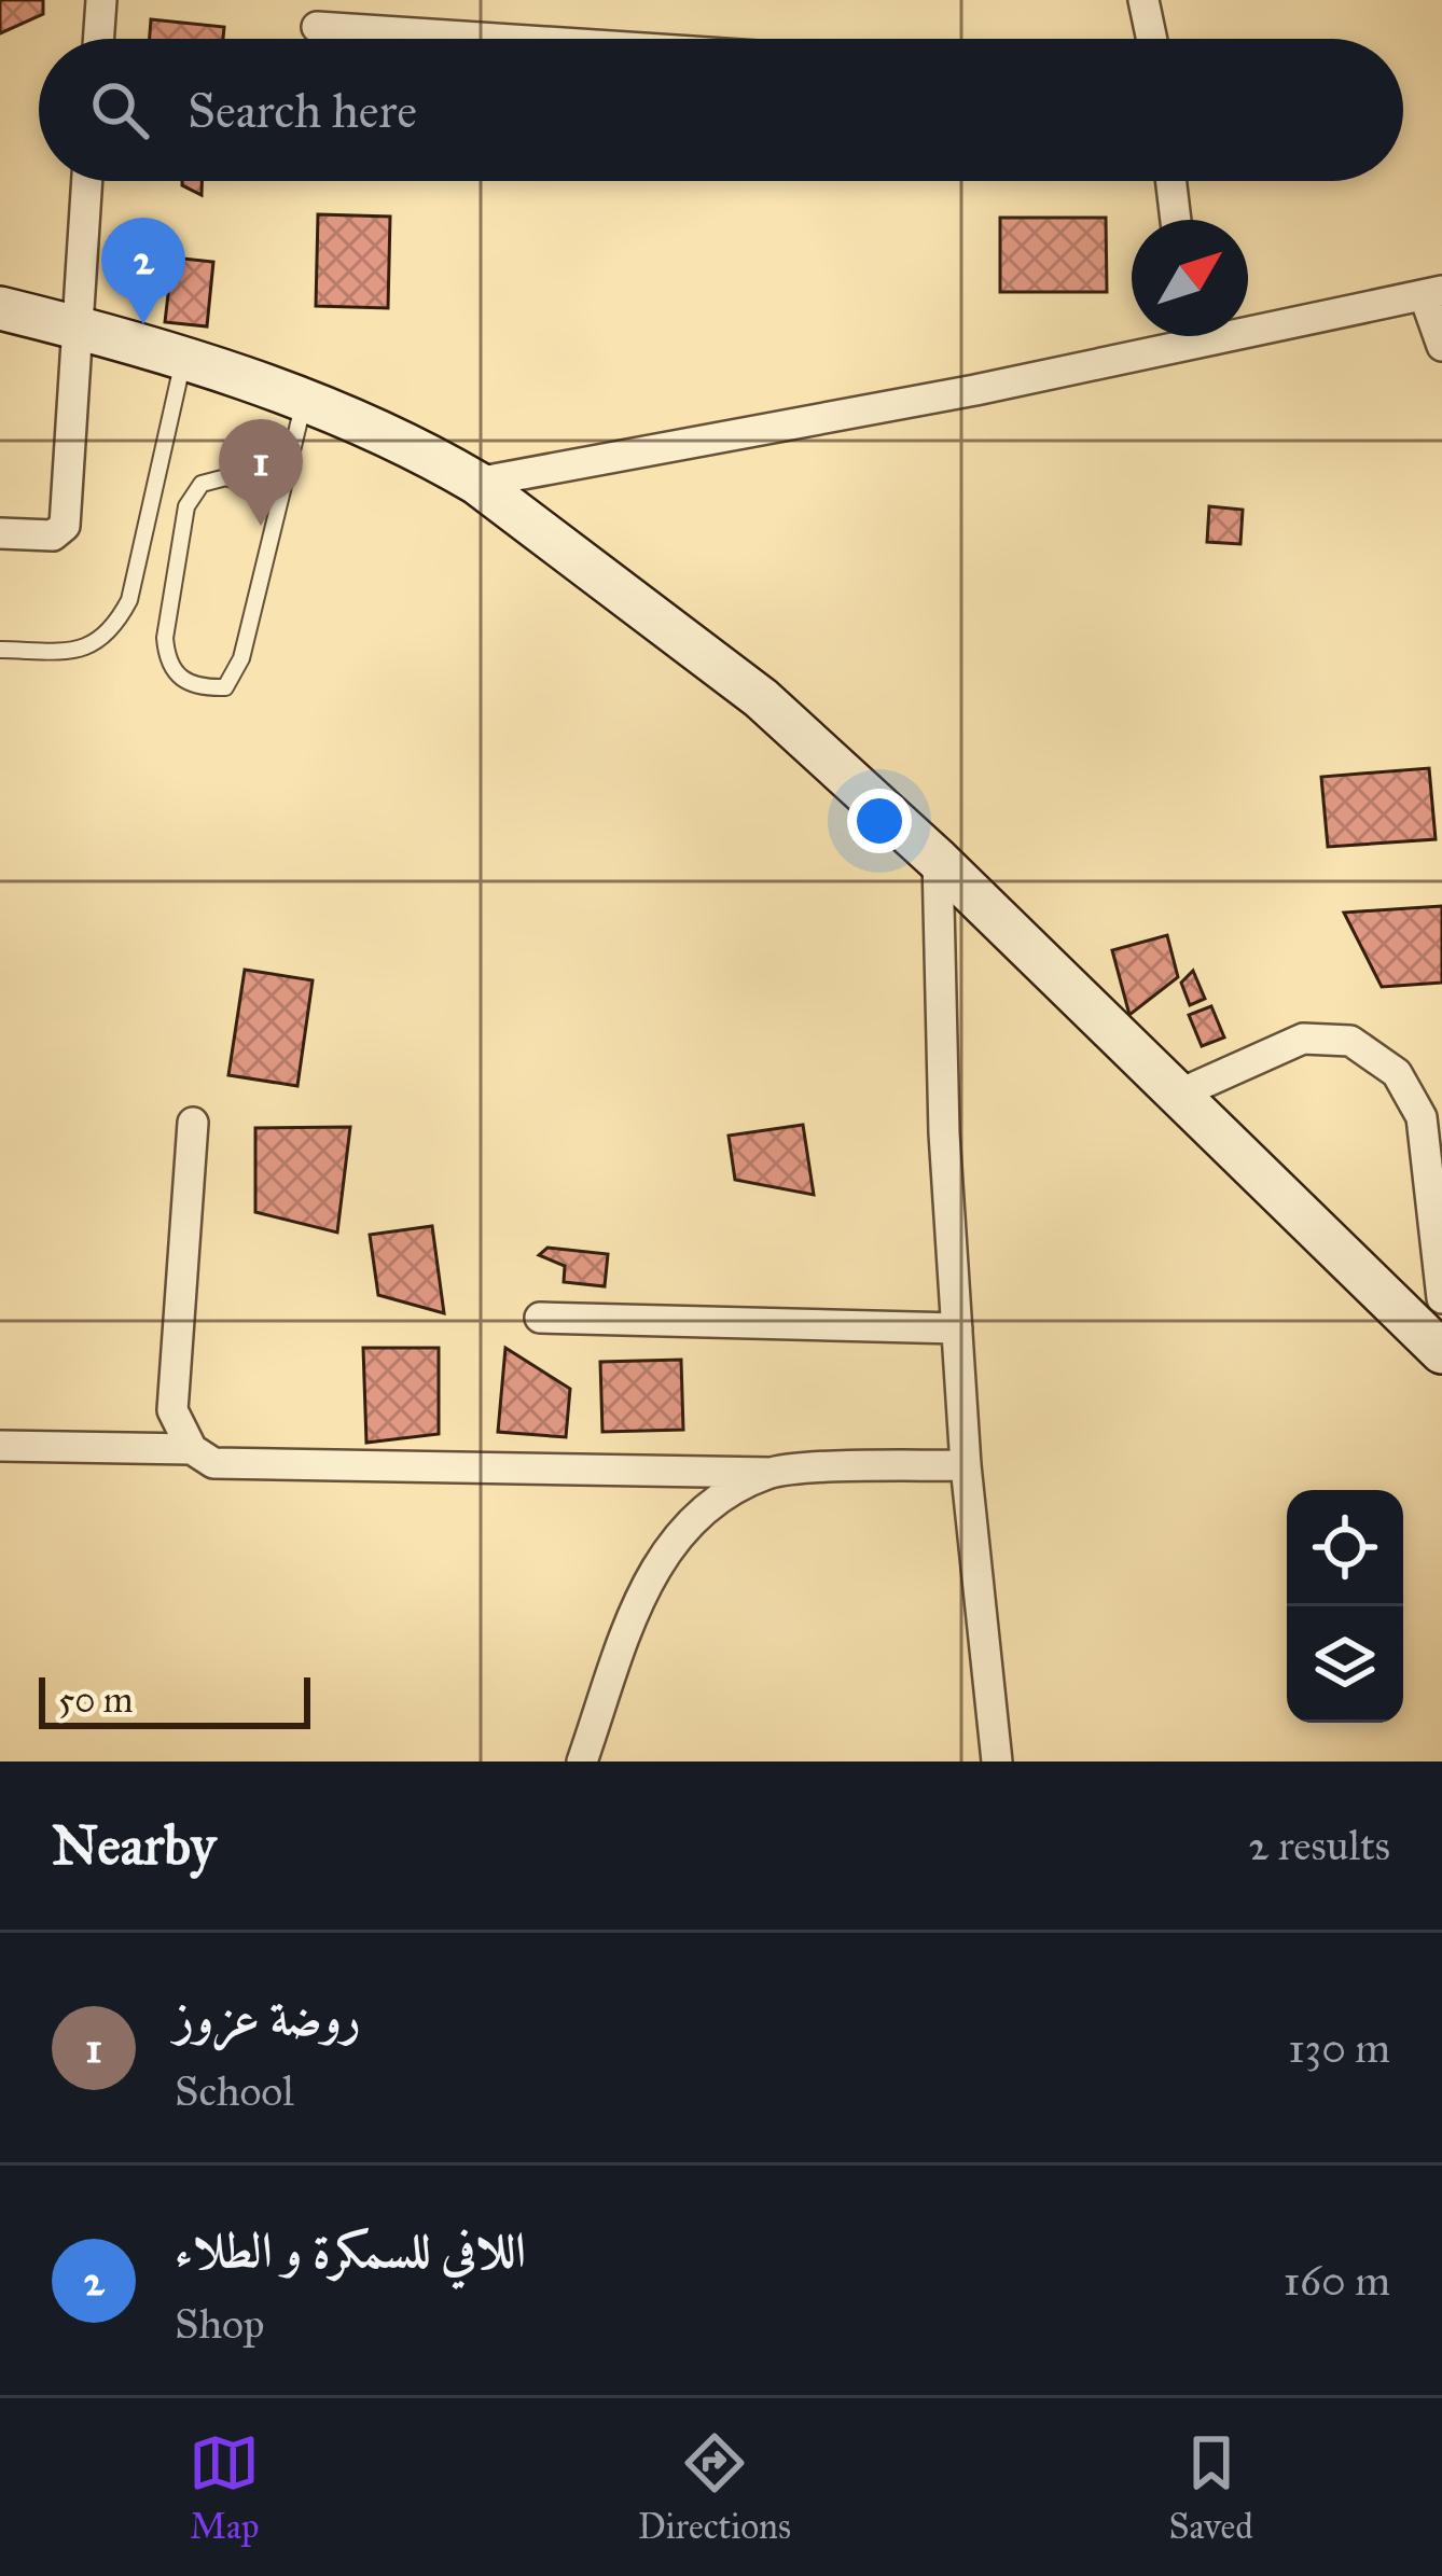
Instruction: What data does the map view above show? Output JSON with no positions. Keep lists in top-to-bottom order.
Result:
{
  "scale_bar": "50 m",
  "north": "top right",
  "page": {
    "search": "Search here",
    "pins": ["2", "1"],
    "scale": "50 m",
    "heading": ["Nearby", "2 results"],
    "list": [
      {
        "mark": "1",
        "name": "روضة عزوز",
        "note": "School",
        "value": "130 m"
      },
      {
        "mark": "2",
        "name": "اللافي للسمكرة و الطلاء",
        "note": "Shop",
        "value": "160 m"
      }
    ],
    "nav": ["Map", "Directions", "Saved"]
  }
}
